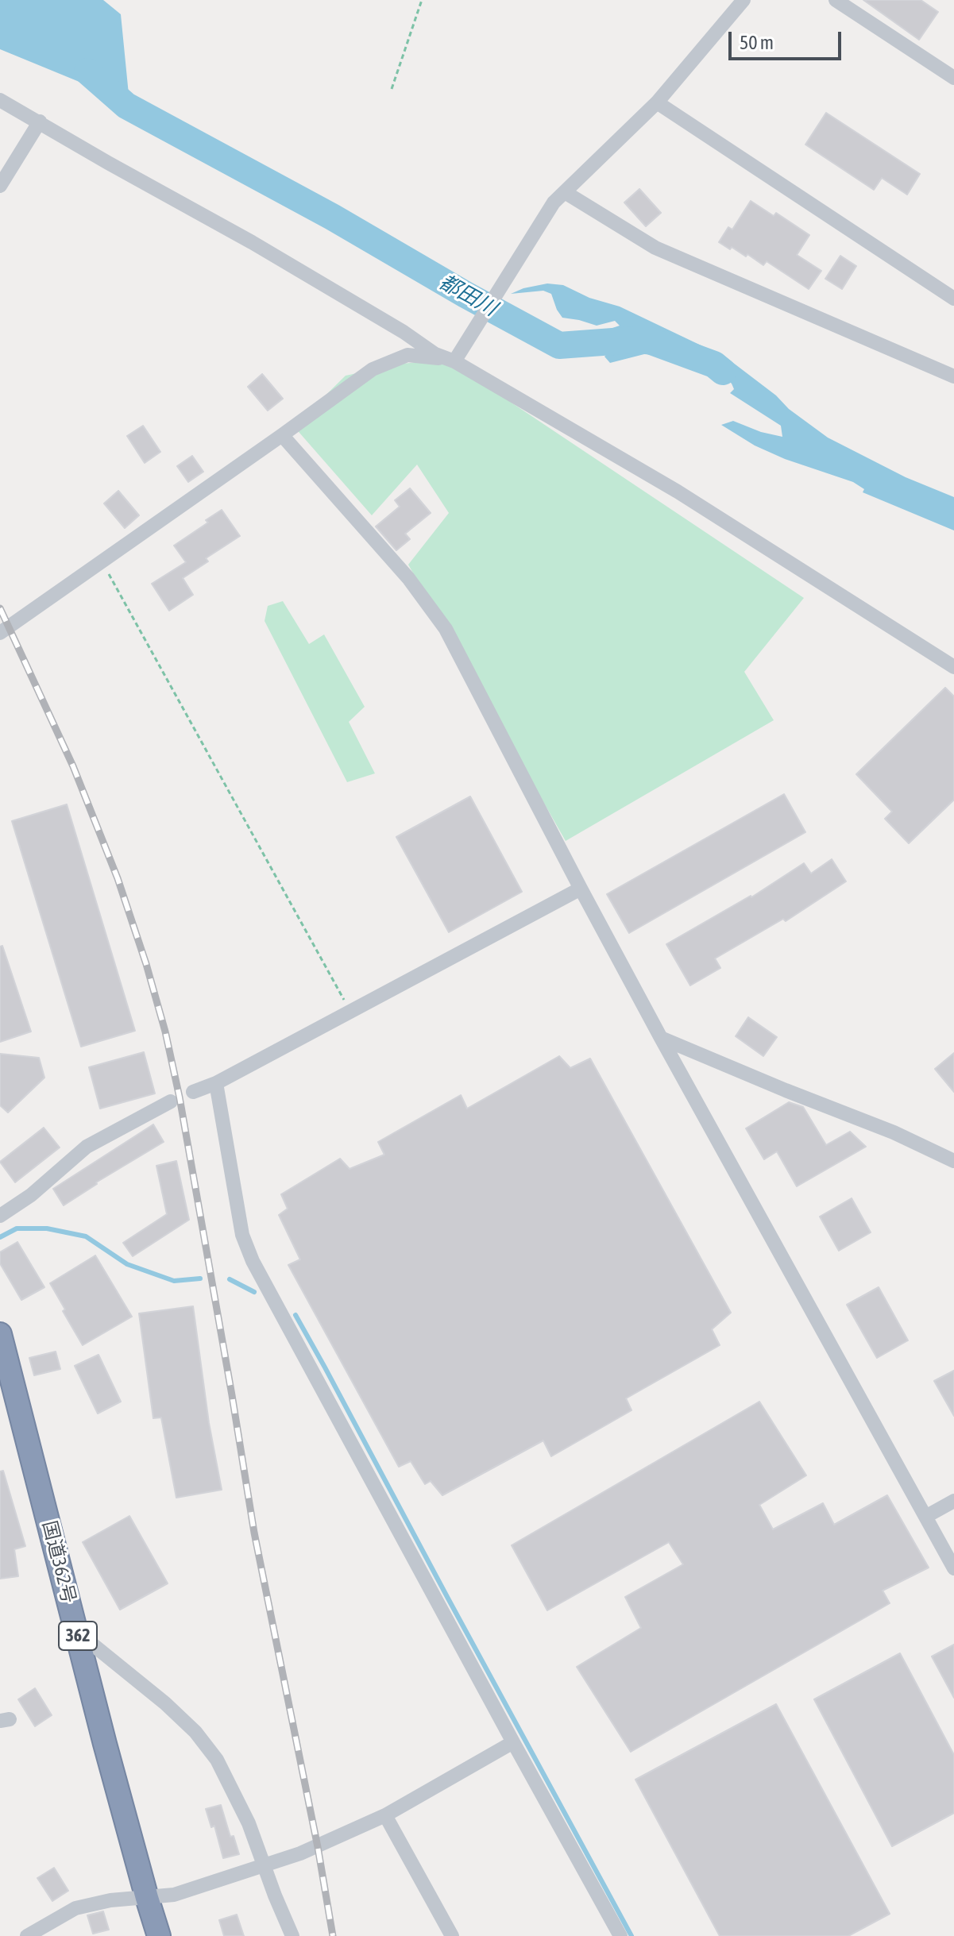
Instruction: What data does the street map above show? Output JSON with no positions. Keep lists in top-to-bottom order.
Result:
{
  "streets": {
    "highway": ["国道362号", "362"]
  },
  "water": ["都田川"],
  "scale_bar": "50 m"
}
